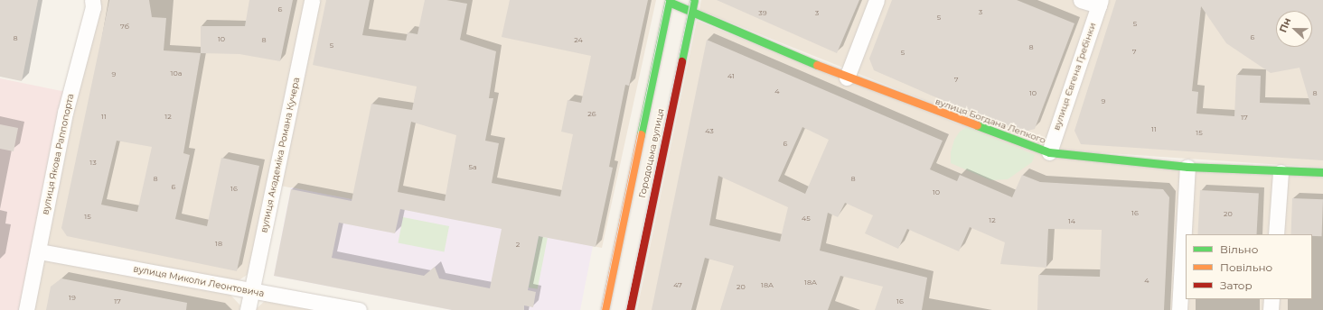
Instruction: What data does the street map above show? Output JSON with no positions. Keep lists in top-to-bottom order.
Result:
{
  "streets": {
    "street": [
      "вулиця Євгена Гребінки",
      "вулиця Богдана Лепкого",
      "Городоцька вулиця",
      "вулиця Якова Раппопорта",
      "вулиця Академіка Романа Кучера",
      "вулиця Миколи Леонтовича"
    ]
  },
  "crossings": [
    ["вулиця Євгена Гребінки", "вулиця Богдана Лепкого"],
    ["вулиця Богдана Лепкого", "Городоцька вулиця"],
    ["вулиця Якова Раппопорта", "вулиця Миколи Леонтовича"],
    ["вулиця Академіка Романа Кучера", "вулиця Миколи Леонтовича"]
  ],
  "house_numbers": [
    "6",
    "3",
    "39",
    "3",
    "5",
    "5",
    "7б",
    "6",
    "8",
    "10",
    "8",
    "24",
    "5",
    "8",
    "7",
    "5",
    "10а",
    "9",
    "41",
    "7",
    "4",
    "10",
    "8",
    "9",
    "26",
    "11",
    "12",
    "17",
    "11",
    "43",
    "15",
    "6",
    "13",
    "5а",
    "8",
    "8",
    "6",
    "16",
    "10",
    "16",
    "20",
    "15",
    "45",
    "12",
    "14",
    "18",
    "2",
    "4",
    "18А",
    "47",
    "18А",
    "20",
    "19",
    "17",
    "16"
  ],
  "legend": ["Вільно", "Повільно", "Затор"],
  "north": "left"
}
